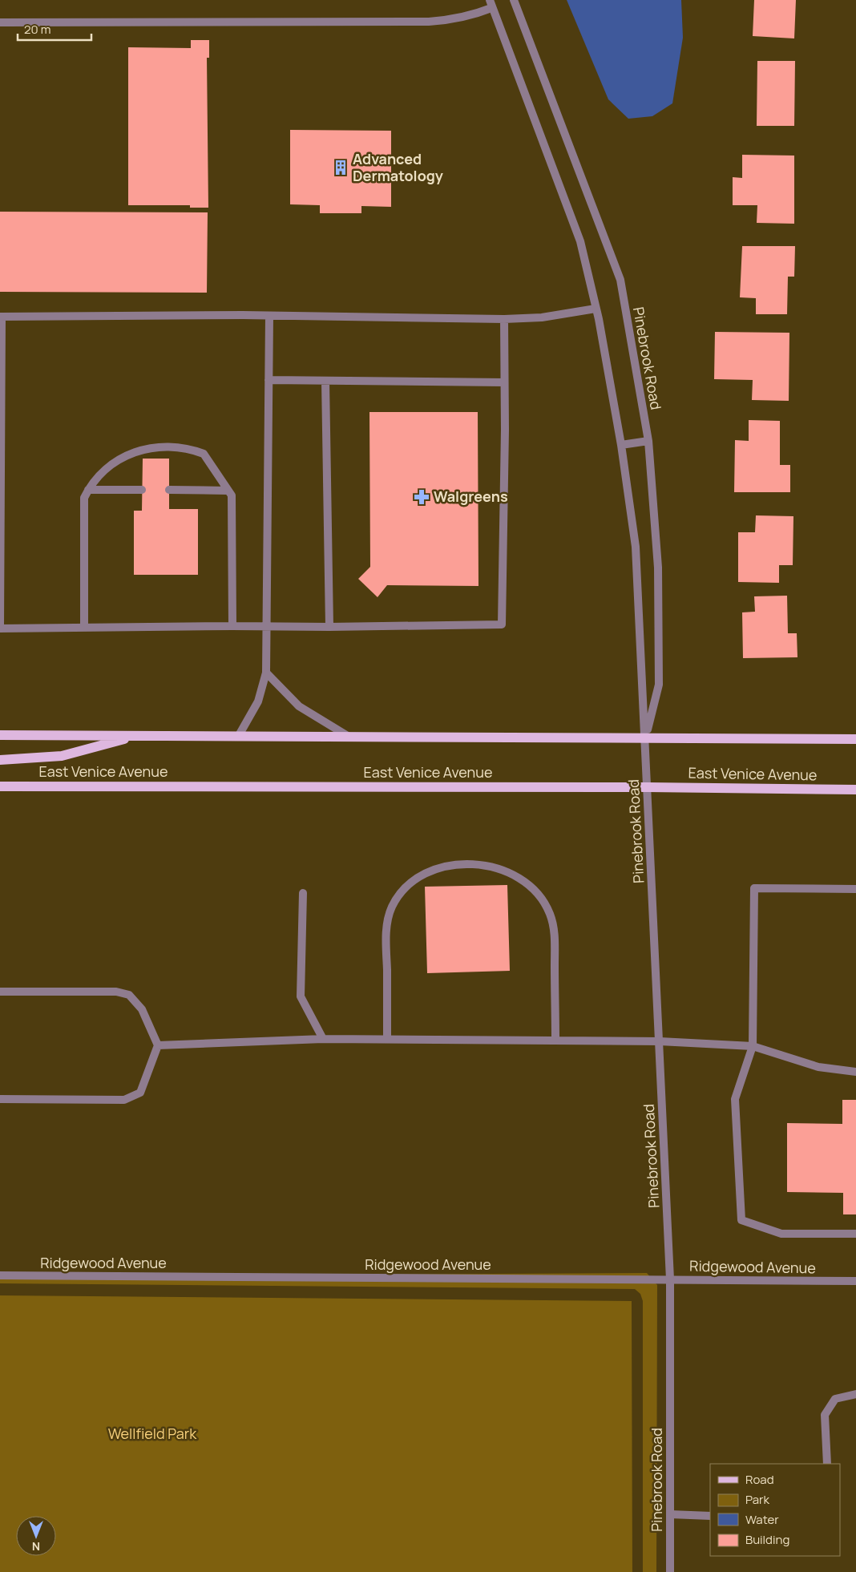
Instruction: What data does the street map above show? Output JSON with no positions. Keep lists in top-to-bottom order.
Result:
{
  "streets": {
    "main road": ["East Venice Avenue"],
    "street": ["Pinebrook Road", "Ridgewood Avenue"]
  },
  "crossings": [
    ["Pinebrook Road", "East Venice Avenue"],
    ["Pinebrook Road", "Ridgewood Avenue"]
  ],
  "parks": ["Wellfield Park"],
  "places": {
    "building": ["Advanced Dermatology"],
    "pharmacy": ["Walgreens"]
  },
  "legend": [
    "Road",
    "Park",
    "Water",
    "Building"
  ],
  "scale_bar": "20 m",
  "north": "bottom"
}
